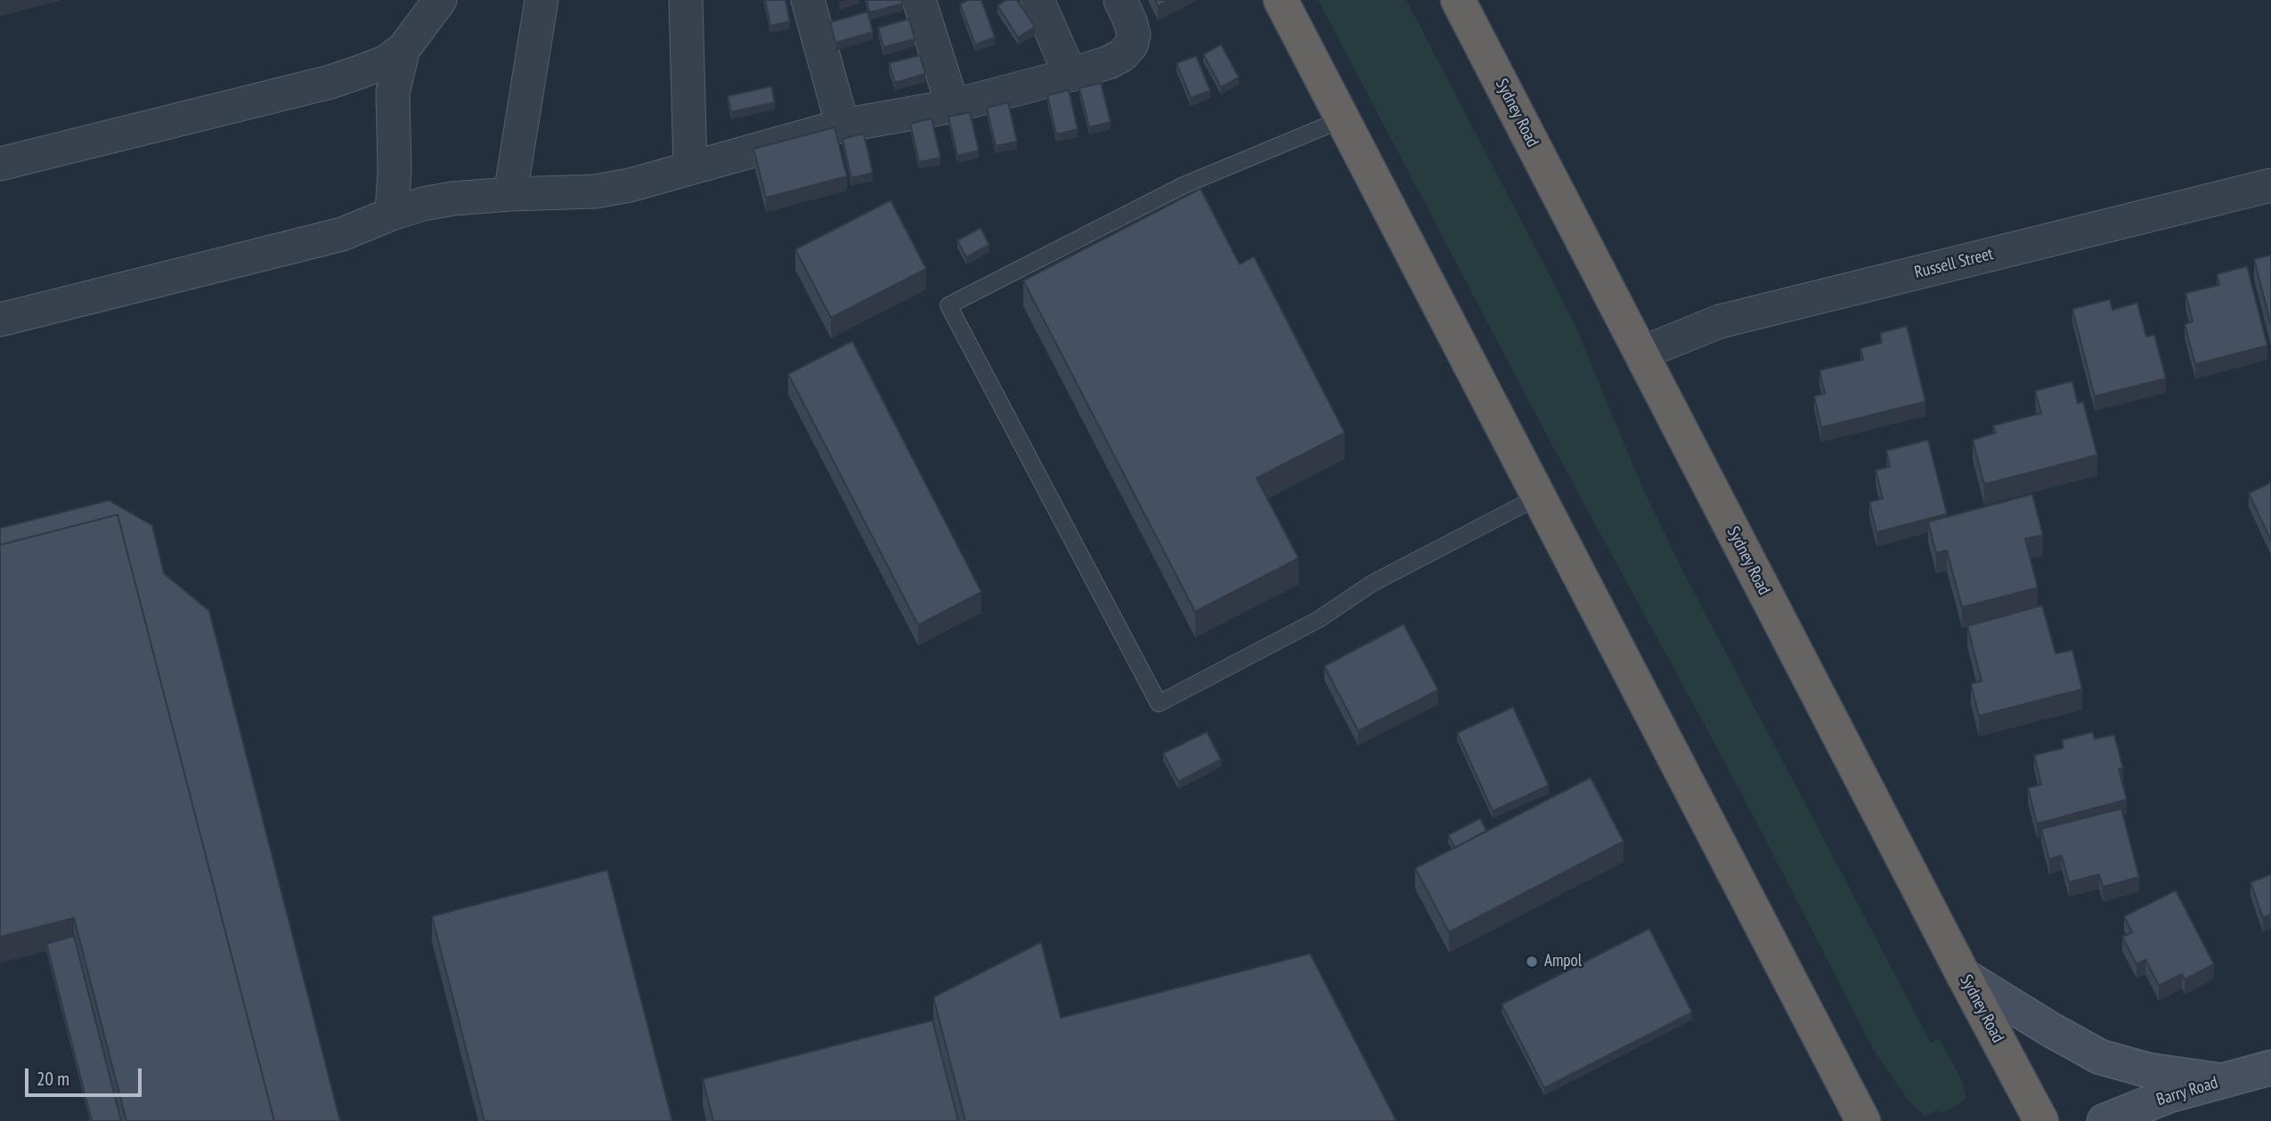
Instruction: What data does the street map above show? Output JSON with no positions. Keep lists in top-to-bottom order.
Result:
{
  "streets": {
    "highway": ["Sydney Road"],
    "main road": ["Barry Road"],
    "street": ["Russell Street"]
  },
  "crossings": [
    ["Sydney Road", "Russell Street"]
  ],
  "places": ["Ampol"],
  "scale_bar": "20 m"
}
